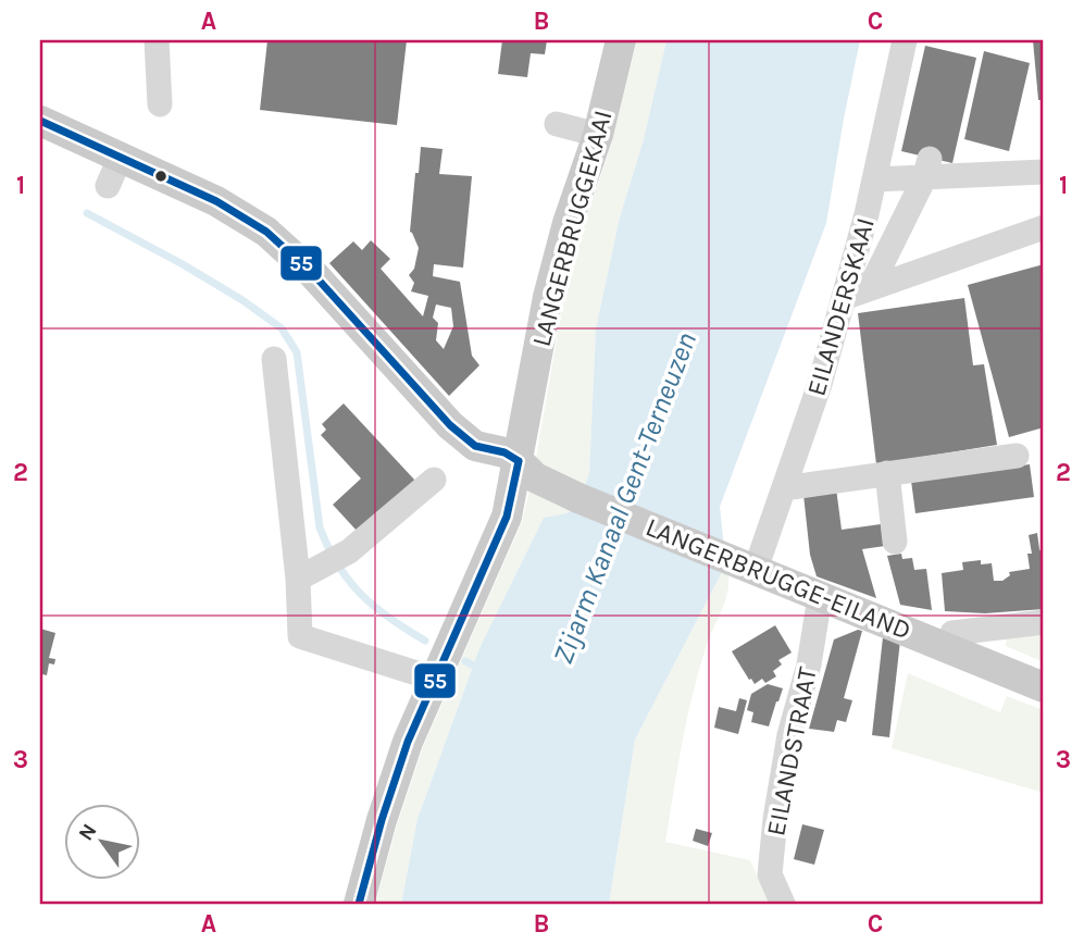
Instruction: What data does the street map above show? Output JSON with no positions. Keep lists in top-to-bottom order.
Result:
{
  "streets": {
    "main road": ["LANGERBRUGGEKAAI", "LANGERBRUGGE-EILAND"],
    "street": ["EILANDERSKAAI", "EILANDSTRAAT"]
  },
  "crossings": [
    ["LANGERBRUGGEKAAI", "LANGERBRUGGE-EILAND"],
    ["EILANDERSKAAI", "LANGERBRUGGE-EILAND"],
    ["LANGERBRUGGE-EILAND", "EILANDSTRAAT"]
  ],
  "water": ["Zijarm Kanaal Gent-Terneuzen"],
  "lines": ["transit line 55"],
  "north": "top left",
  "grid": {
    "columns": ["A", "B", "C"],
    "rows": ["1", "2", "3"]
  }
}
